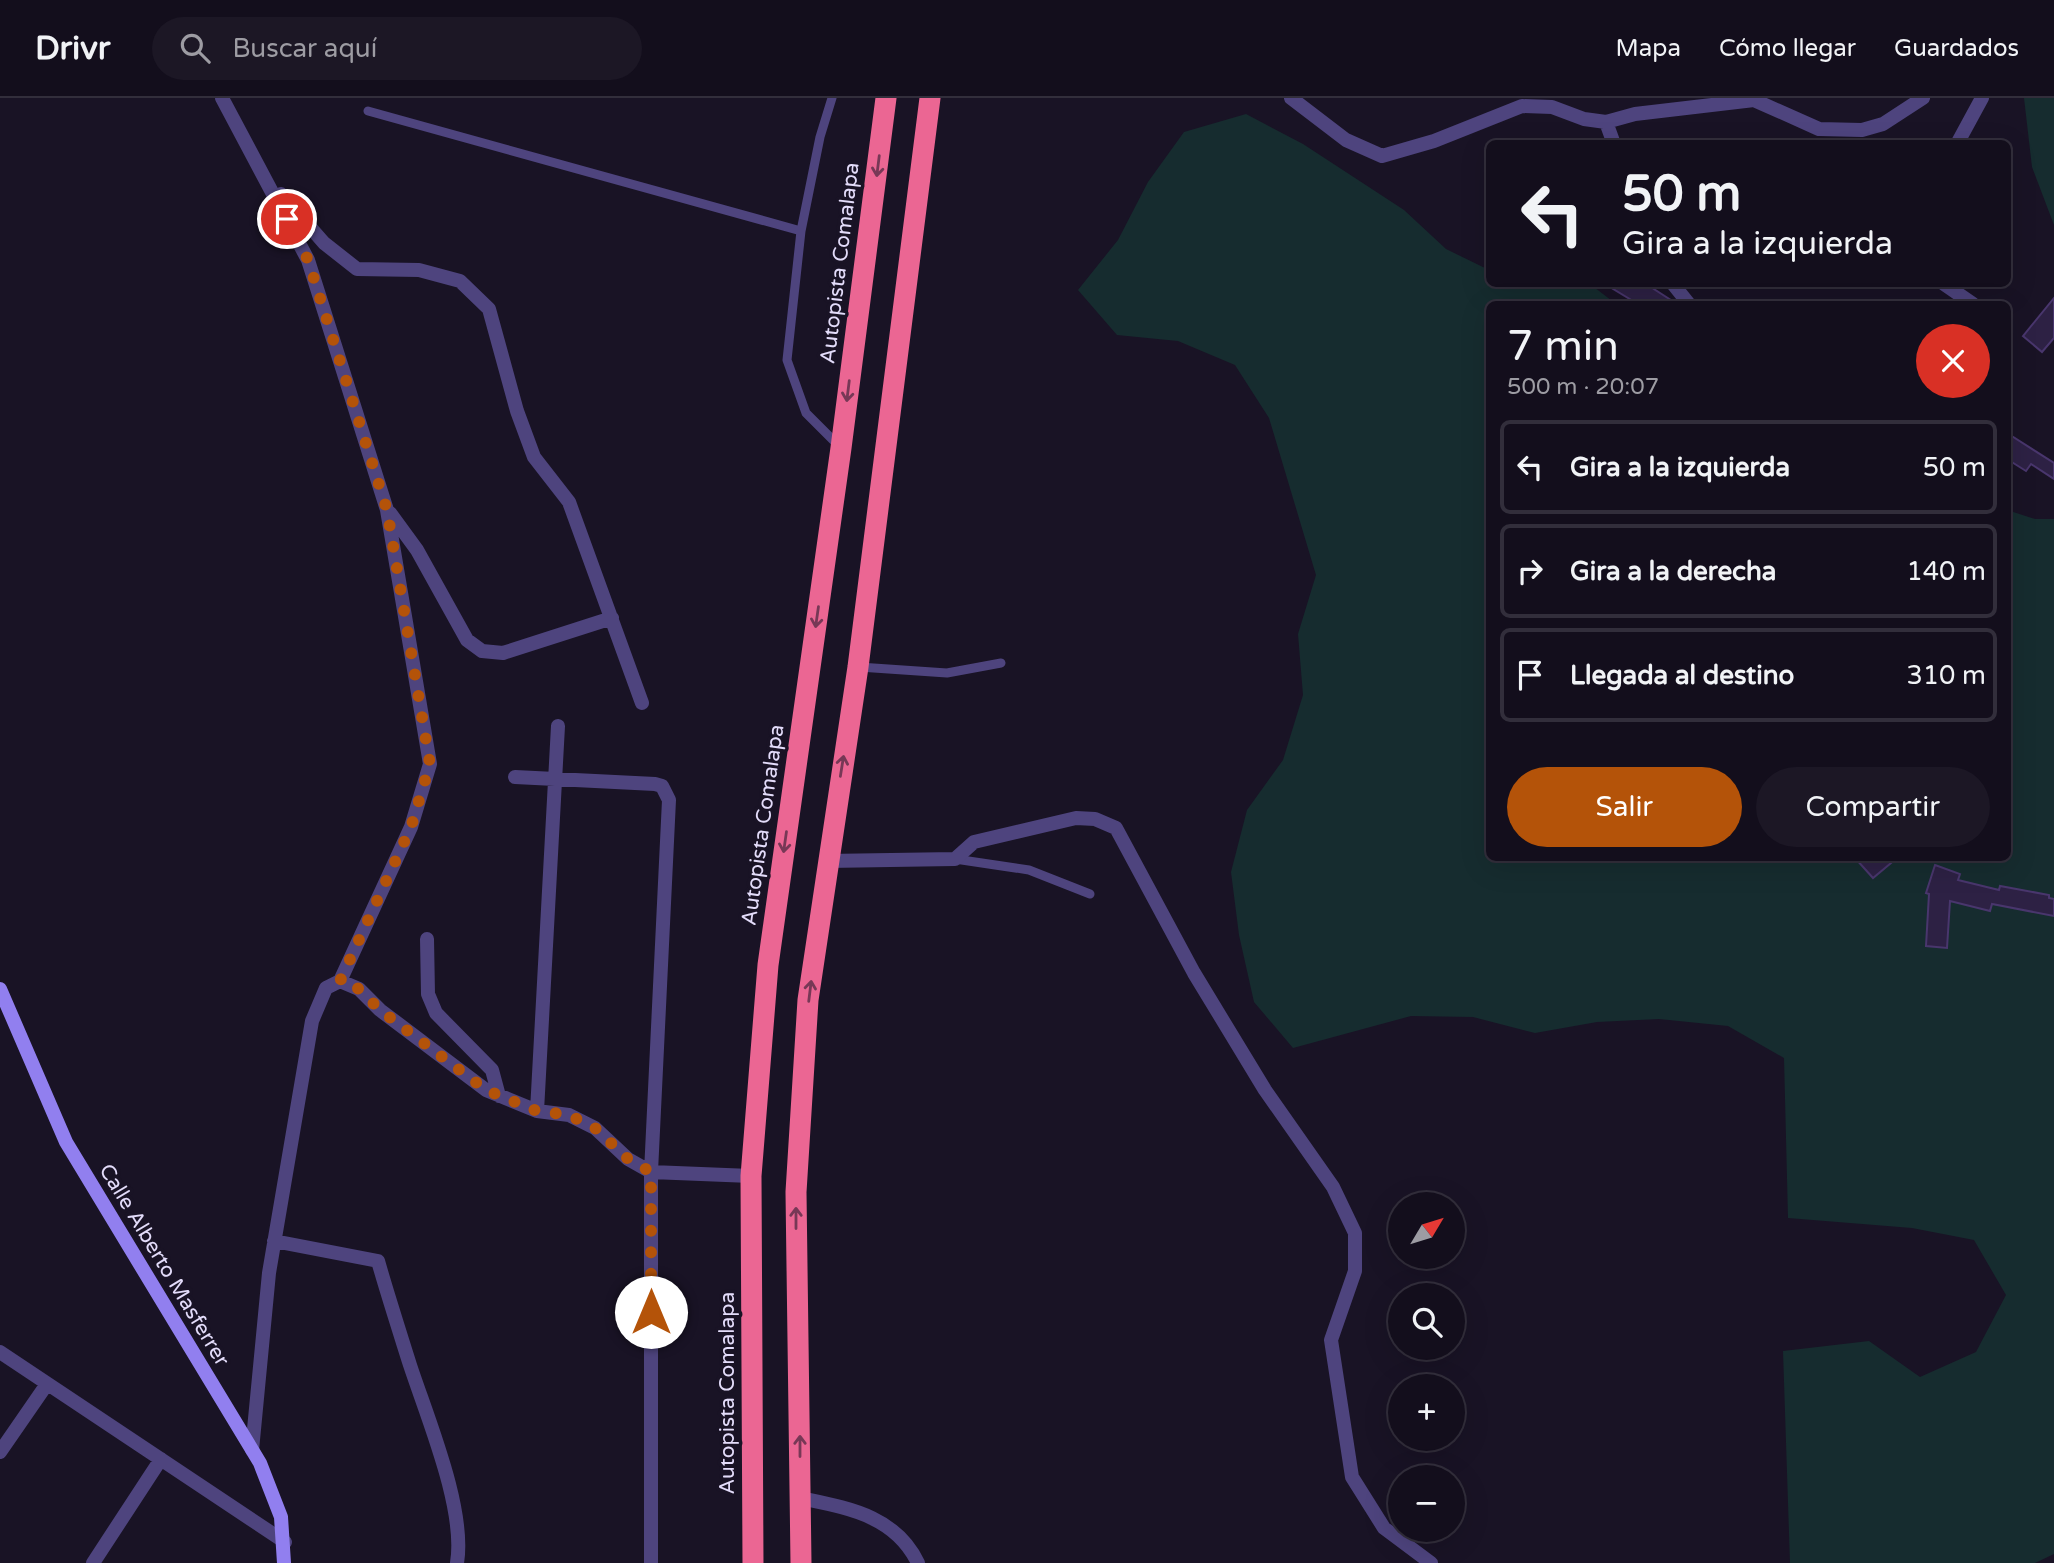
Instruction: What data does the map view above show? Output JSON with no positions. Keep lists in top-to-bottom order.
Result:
{
  "streets": {
    "highway": ["Autopista Comalapa"],
    "main road": ["Calle Alberto Masferrer"]
  },
  "north": "top right",
  "page": {
    "header": "Drivr",
    "search": "Buscar aquí",
    "nav": ["Mapa", "Cómo llegar", "Guardados"],
    "turn": ["50 m", "Gira a la izquierda"],
    "heading": ["7 min", "500 m · 20:07"],
    "list": [
      {
        "name": "Gira a la izquierda",
        "value": "50 m"
      },
      {
        "name": "Gira a la derecha",
        "value": "140 m"
      },
      {
        "name": "Llegada al destino",
        "value": "310 m"
      }
    ],
    "buttons": ["Salir", "Compartir"],
    "map_buttons": ["+", "−"]
  }
}
